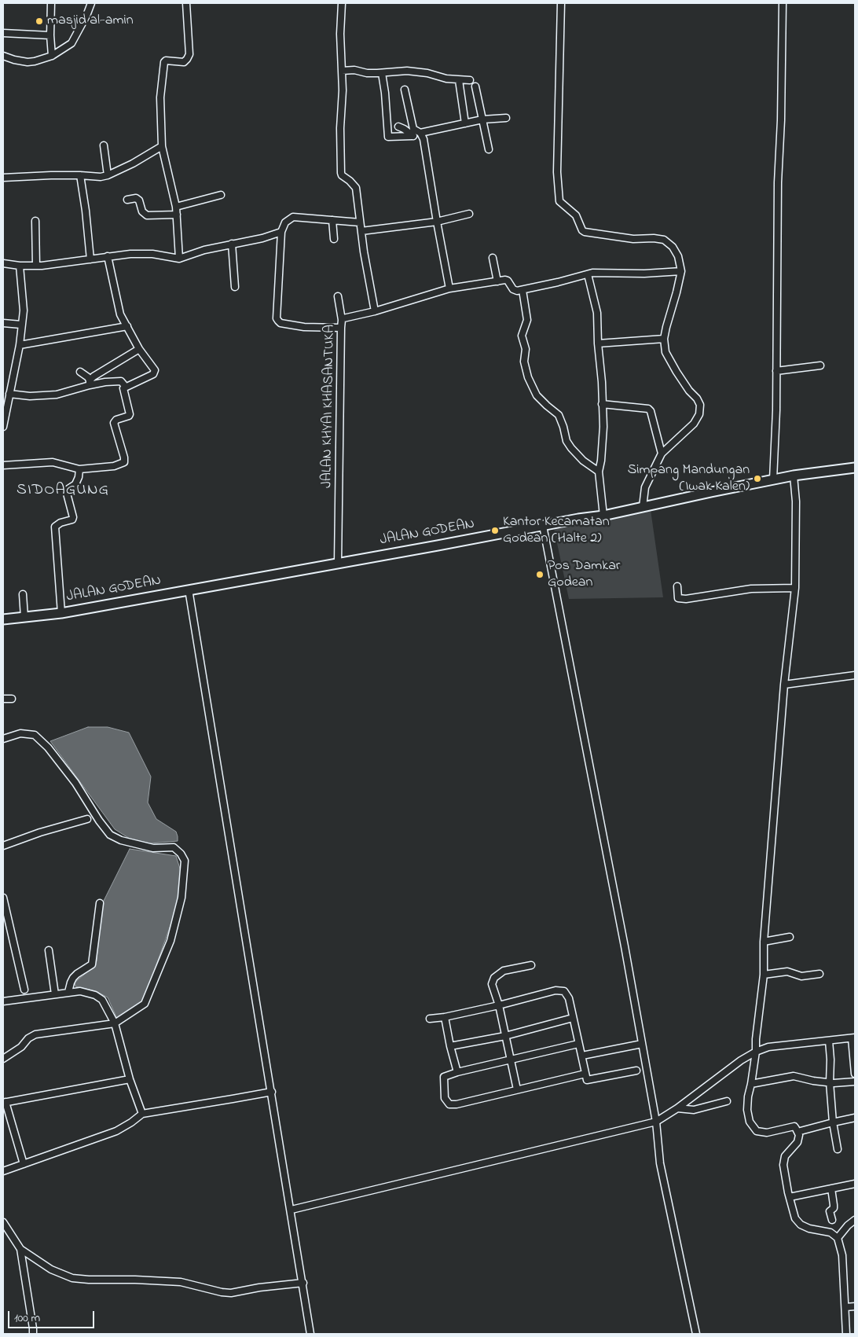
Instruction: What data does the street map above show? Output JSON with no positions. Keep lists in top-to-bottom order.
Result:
{
  "streets": {
    "main road": ["JALAN GODEAN"],
    "street": ["JALAN KHYAI KHASANTUKA"]
  },
  "crossings": [
    ["JALAN KHYAI KHASANTUKA", "JALAN GODEAN"]
  ],
  "districts": ["SIDOAGUNG"],
  "places": [
    "masjid al-amin",
    "Simpang Mandungan (Iwak Kalen)",
    "Kantor Kecamatan Godean (Halte 2)",
    "Pos Damkar Godean"
  ],
  "scale_bar": "100 m"
}
